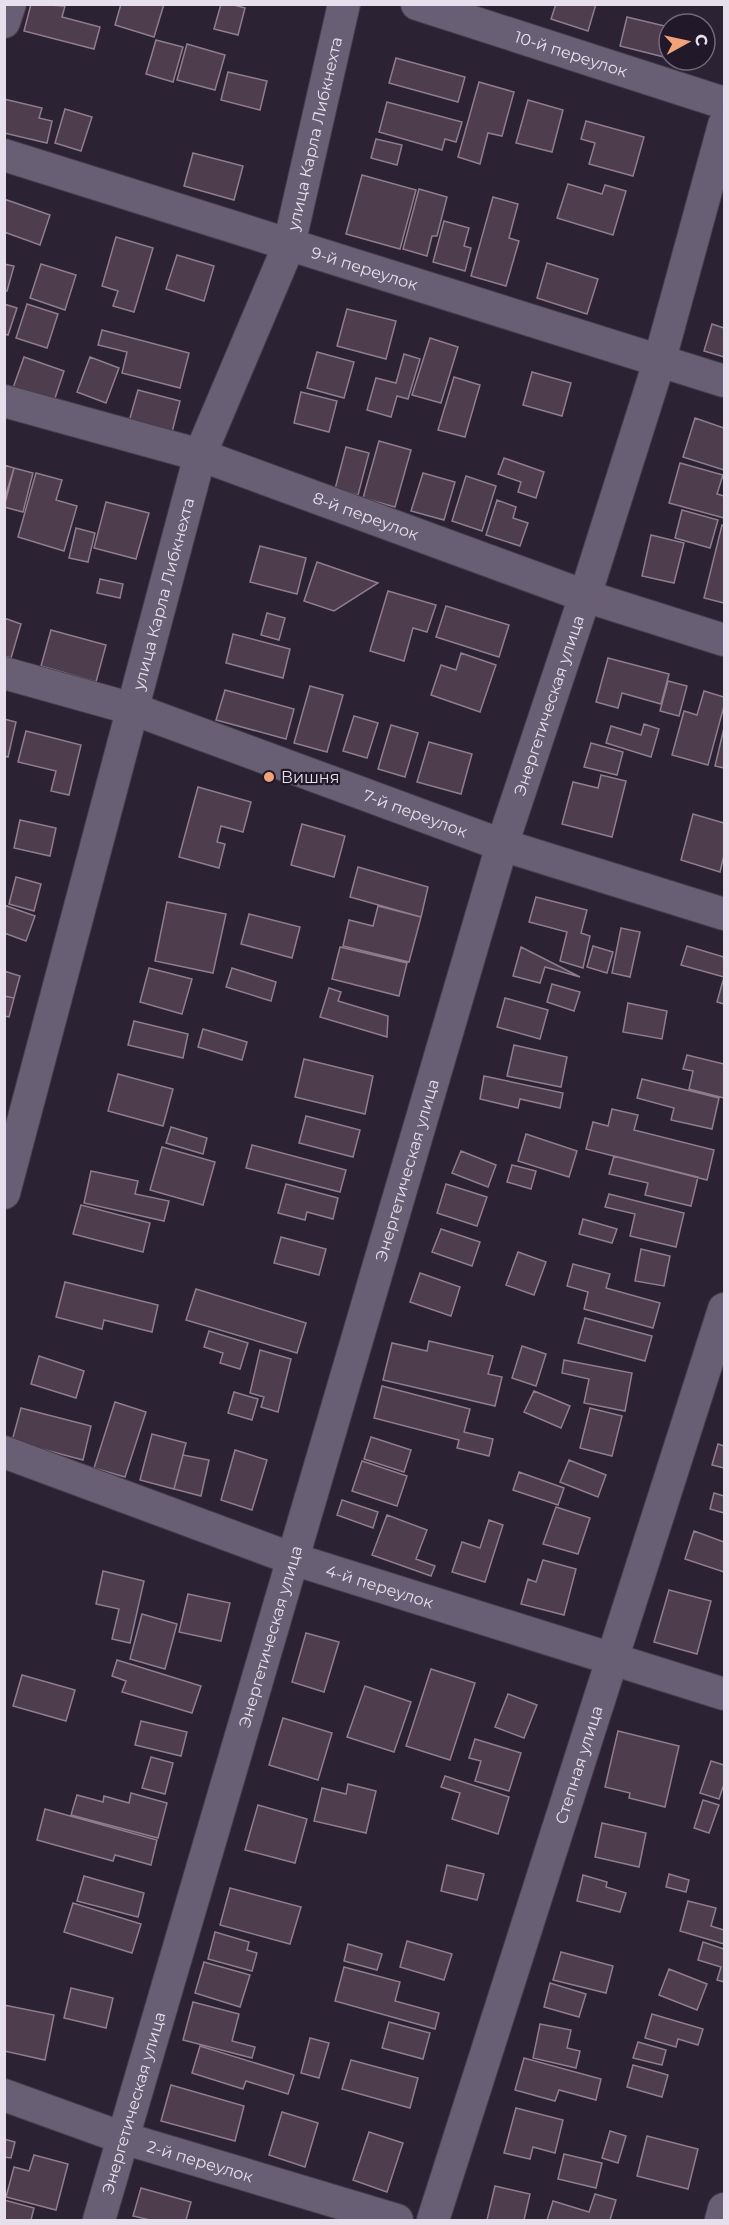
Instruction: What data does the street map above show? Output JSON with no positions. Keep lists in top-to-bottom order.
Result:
{
  "streets": {
    "street": [
      "10-й переулок",
      "улица Карла Либкнехта",
      "9-й переулок",
      "8-й переулок",
      "Энергетическая улица",
      "7-й переулок",
      "4-й переулок",
      "Степная улица",
      "2-й переулок"
    ]
  },
  "crossings": [
    ["улица Карла Либкнехта", "9-й переулок"],
    ["улица Карла Либкнехта", "8-й переулок"],
    ["улица Карла Либкнехта", "7-й переулок"],
    ["9-й переулок", "Энергетическая улица"],
    ["8-й переулок", "Энергетическая улица"],
    ["Энергетическая улица", "7-й переулок"],
    ["Энергетическая улица", "4-й переулок"],
    ["Энергетическая улица", "2-й переулок"],
    ["4-й переулок", "Степная улица"]
  ],
  "places": ["Вишня"],
  "north": "right"
}
